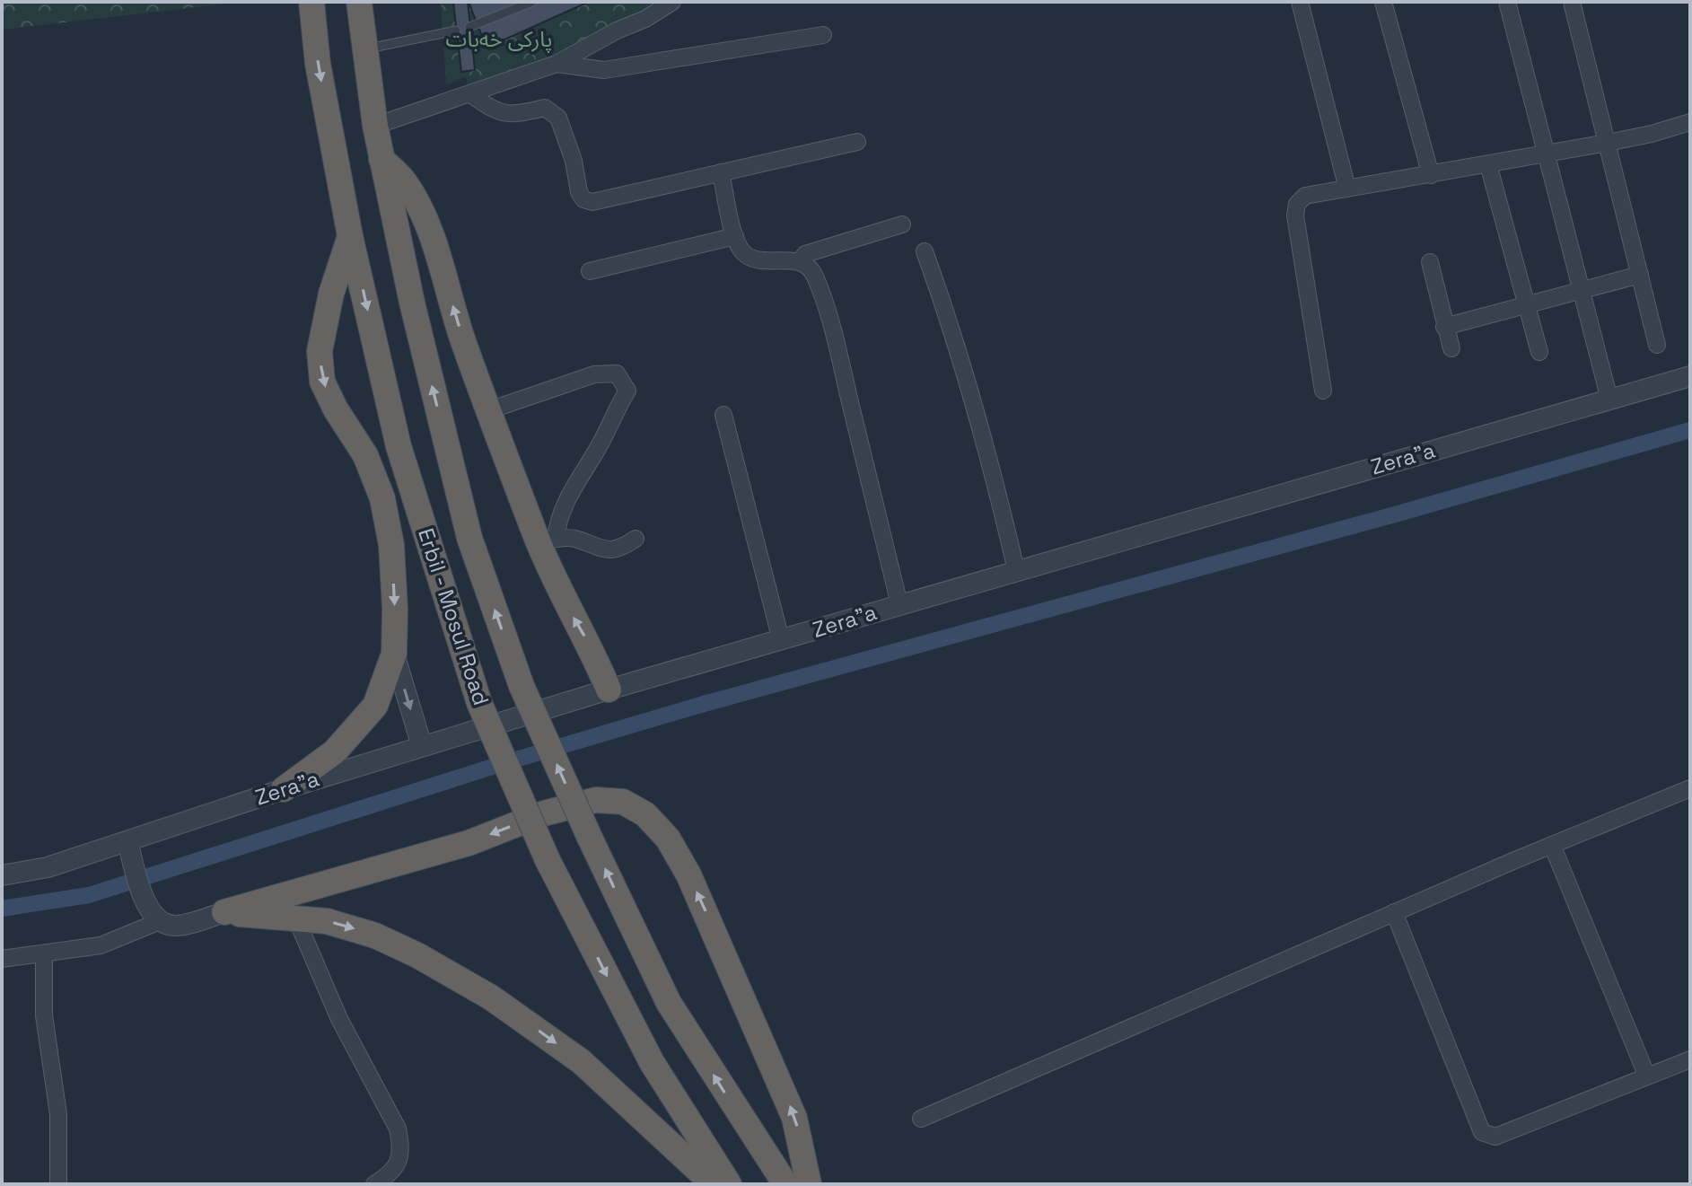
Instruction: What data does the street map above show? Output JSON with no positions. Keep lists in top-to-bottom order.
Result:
{
  "streets": {
    "highway": ["Erbil - Mosul Road"],
    "street": ["Zera\"a"]
  },
  "parks": ["پارکی خەبات"]
}
